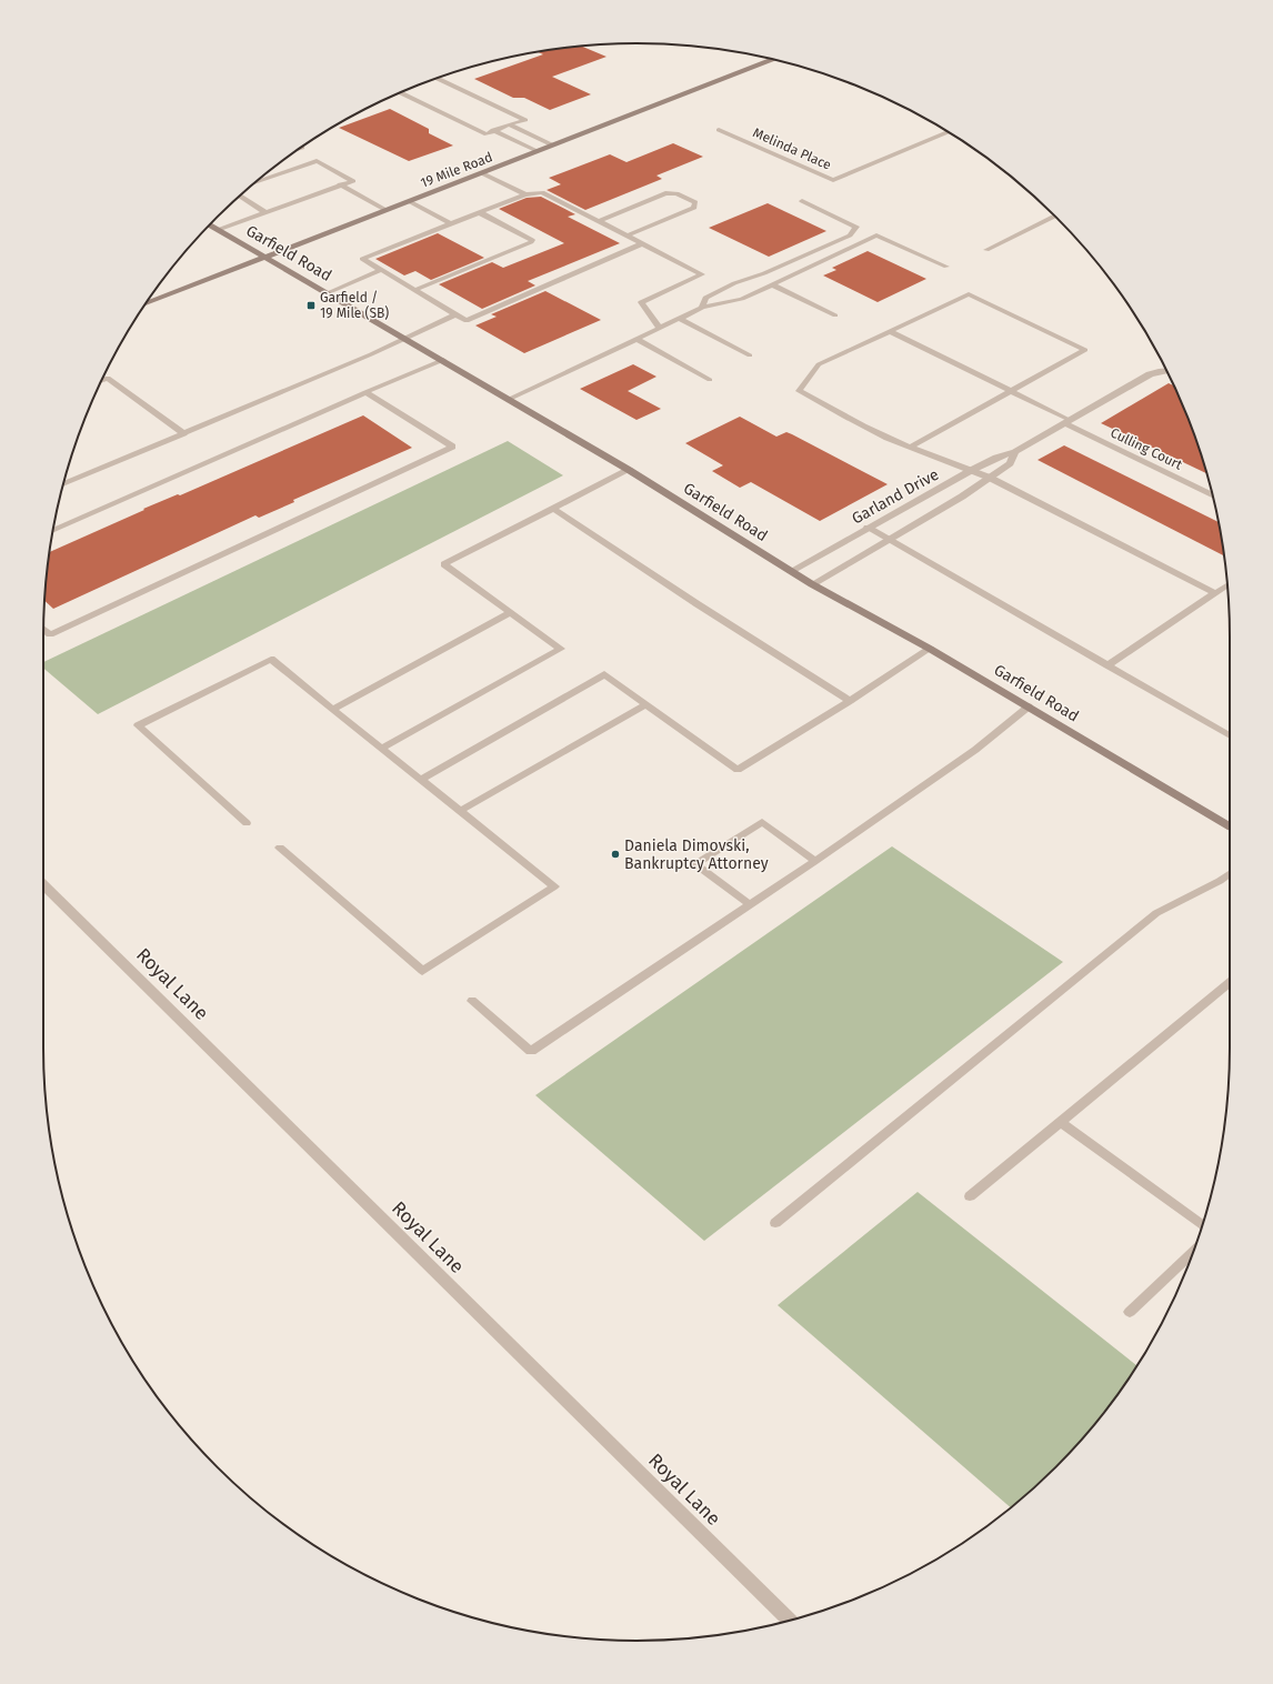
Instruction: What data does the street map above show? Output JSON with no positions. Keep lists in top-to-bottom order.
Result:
{
  "streets": {
    "main road": ["19 Mile Road", "Garfield Road"],
    "street": [
      "Melinda Place",
      "Culling Court",
      "Garland Drive",
      "Royal Lane"
    ]
  },
  "crossings": [
    ["19 Mile Road", "Garfield Road"],
    ["Garfield Road", "Garland Drive"],
    ["Culling Court", "Garland Drive"]
  ],
  "places": {
    "transit": ["Garfield / 19 Mile (SB)"],
    "other": ["Daniela Dimovski, Bankruptcy Attorney"]
  }
}
